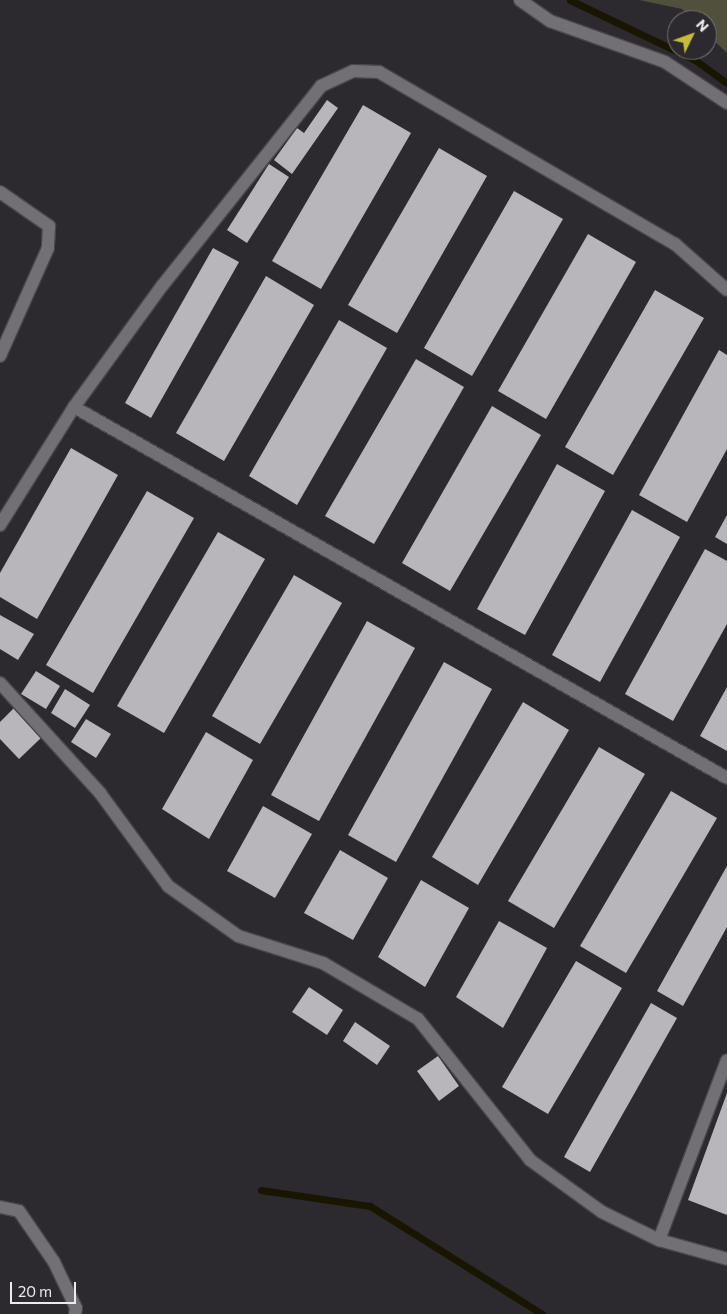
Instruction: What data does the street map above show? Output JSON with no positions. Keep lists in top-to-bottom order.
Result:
{
  "scale_bar": "20 m",
  "north": "top right"
}
